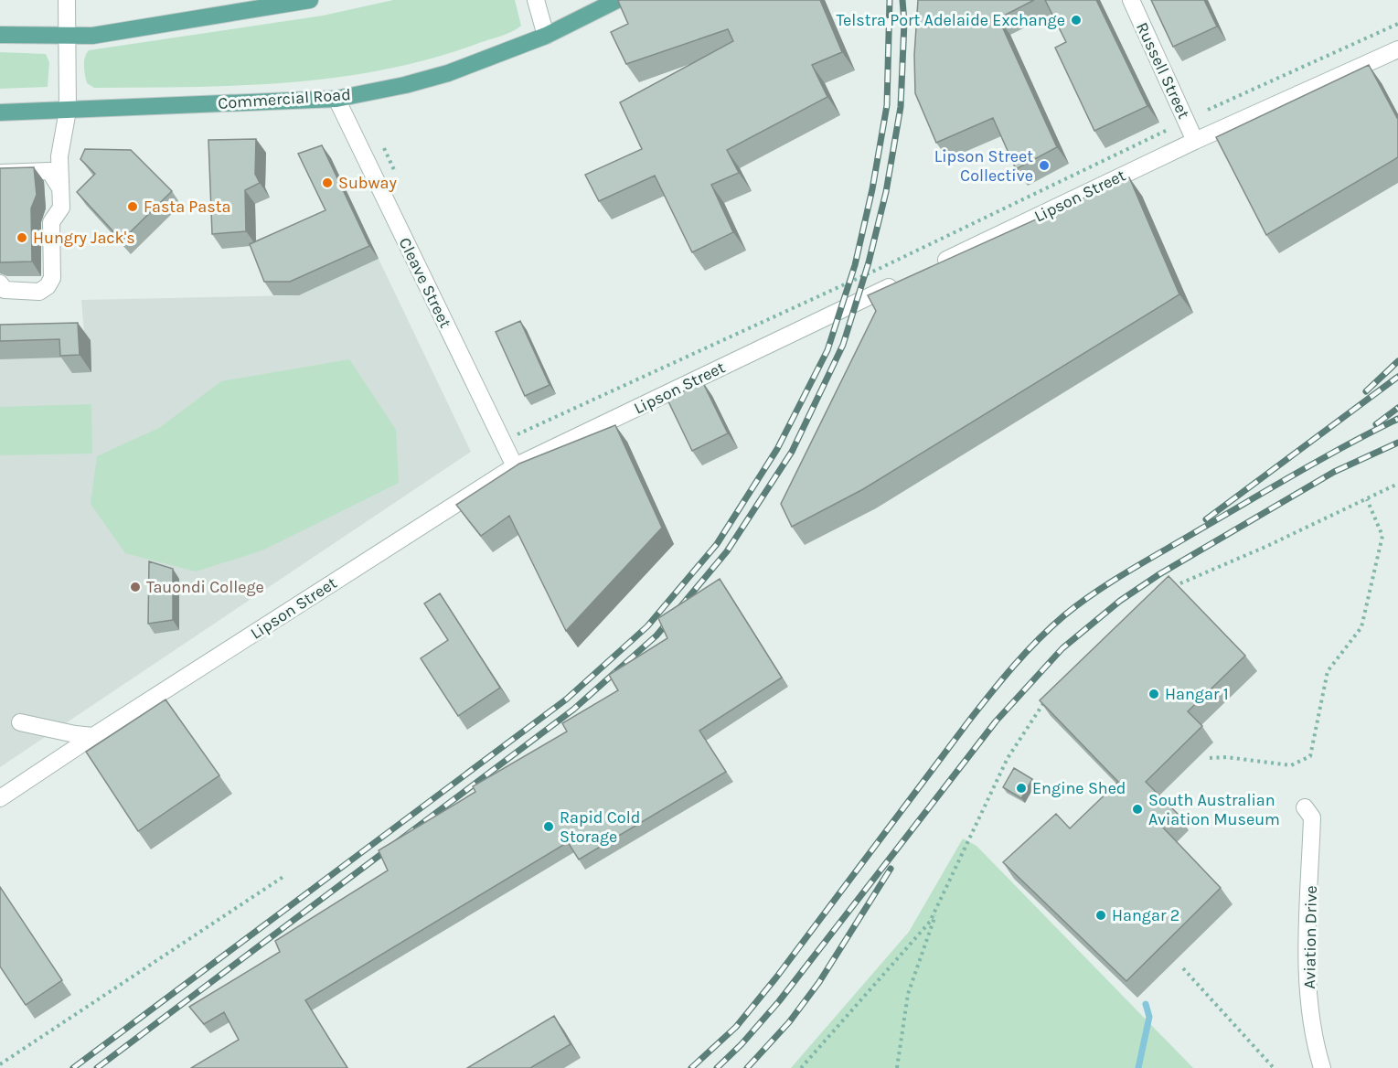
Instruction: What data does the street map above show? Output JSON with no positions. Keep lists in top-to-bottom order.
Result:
{
  "streets": {
    "main road": ["Commercial Road"],
    "street": [
      "Russell Street",
      "Lipson Street",
      "Cleave Street",
      "Aviation Drive"
    ]
  },
  "crossings": [
    ["Russell Street", "Lipson Street"],
    ["Commercial Road", "Cleave Street"],
    ["Lipson Street", "Cleave Street"]
  ],
  "places": [
    "Telstra Port Adelaide Exchange",
    "Lipson Street Collective",
    "Subway",
    "Fasta Pasta",
    "Hungry Jack's",
    "Tauondi College",
    "Hangar 1",
    "Engine Shed",
    "South Australian Aviation Museum",
    "Rapid Cold Storage",
    "Hangar 2"
  ]
}
